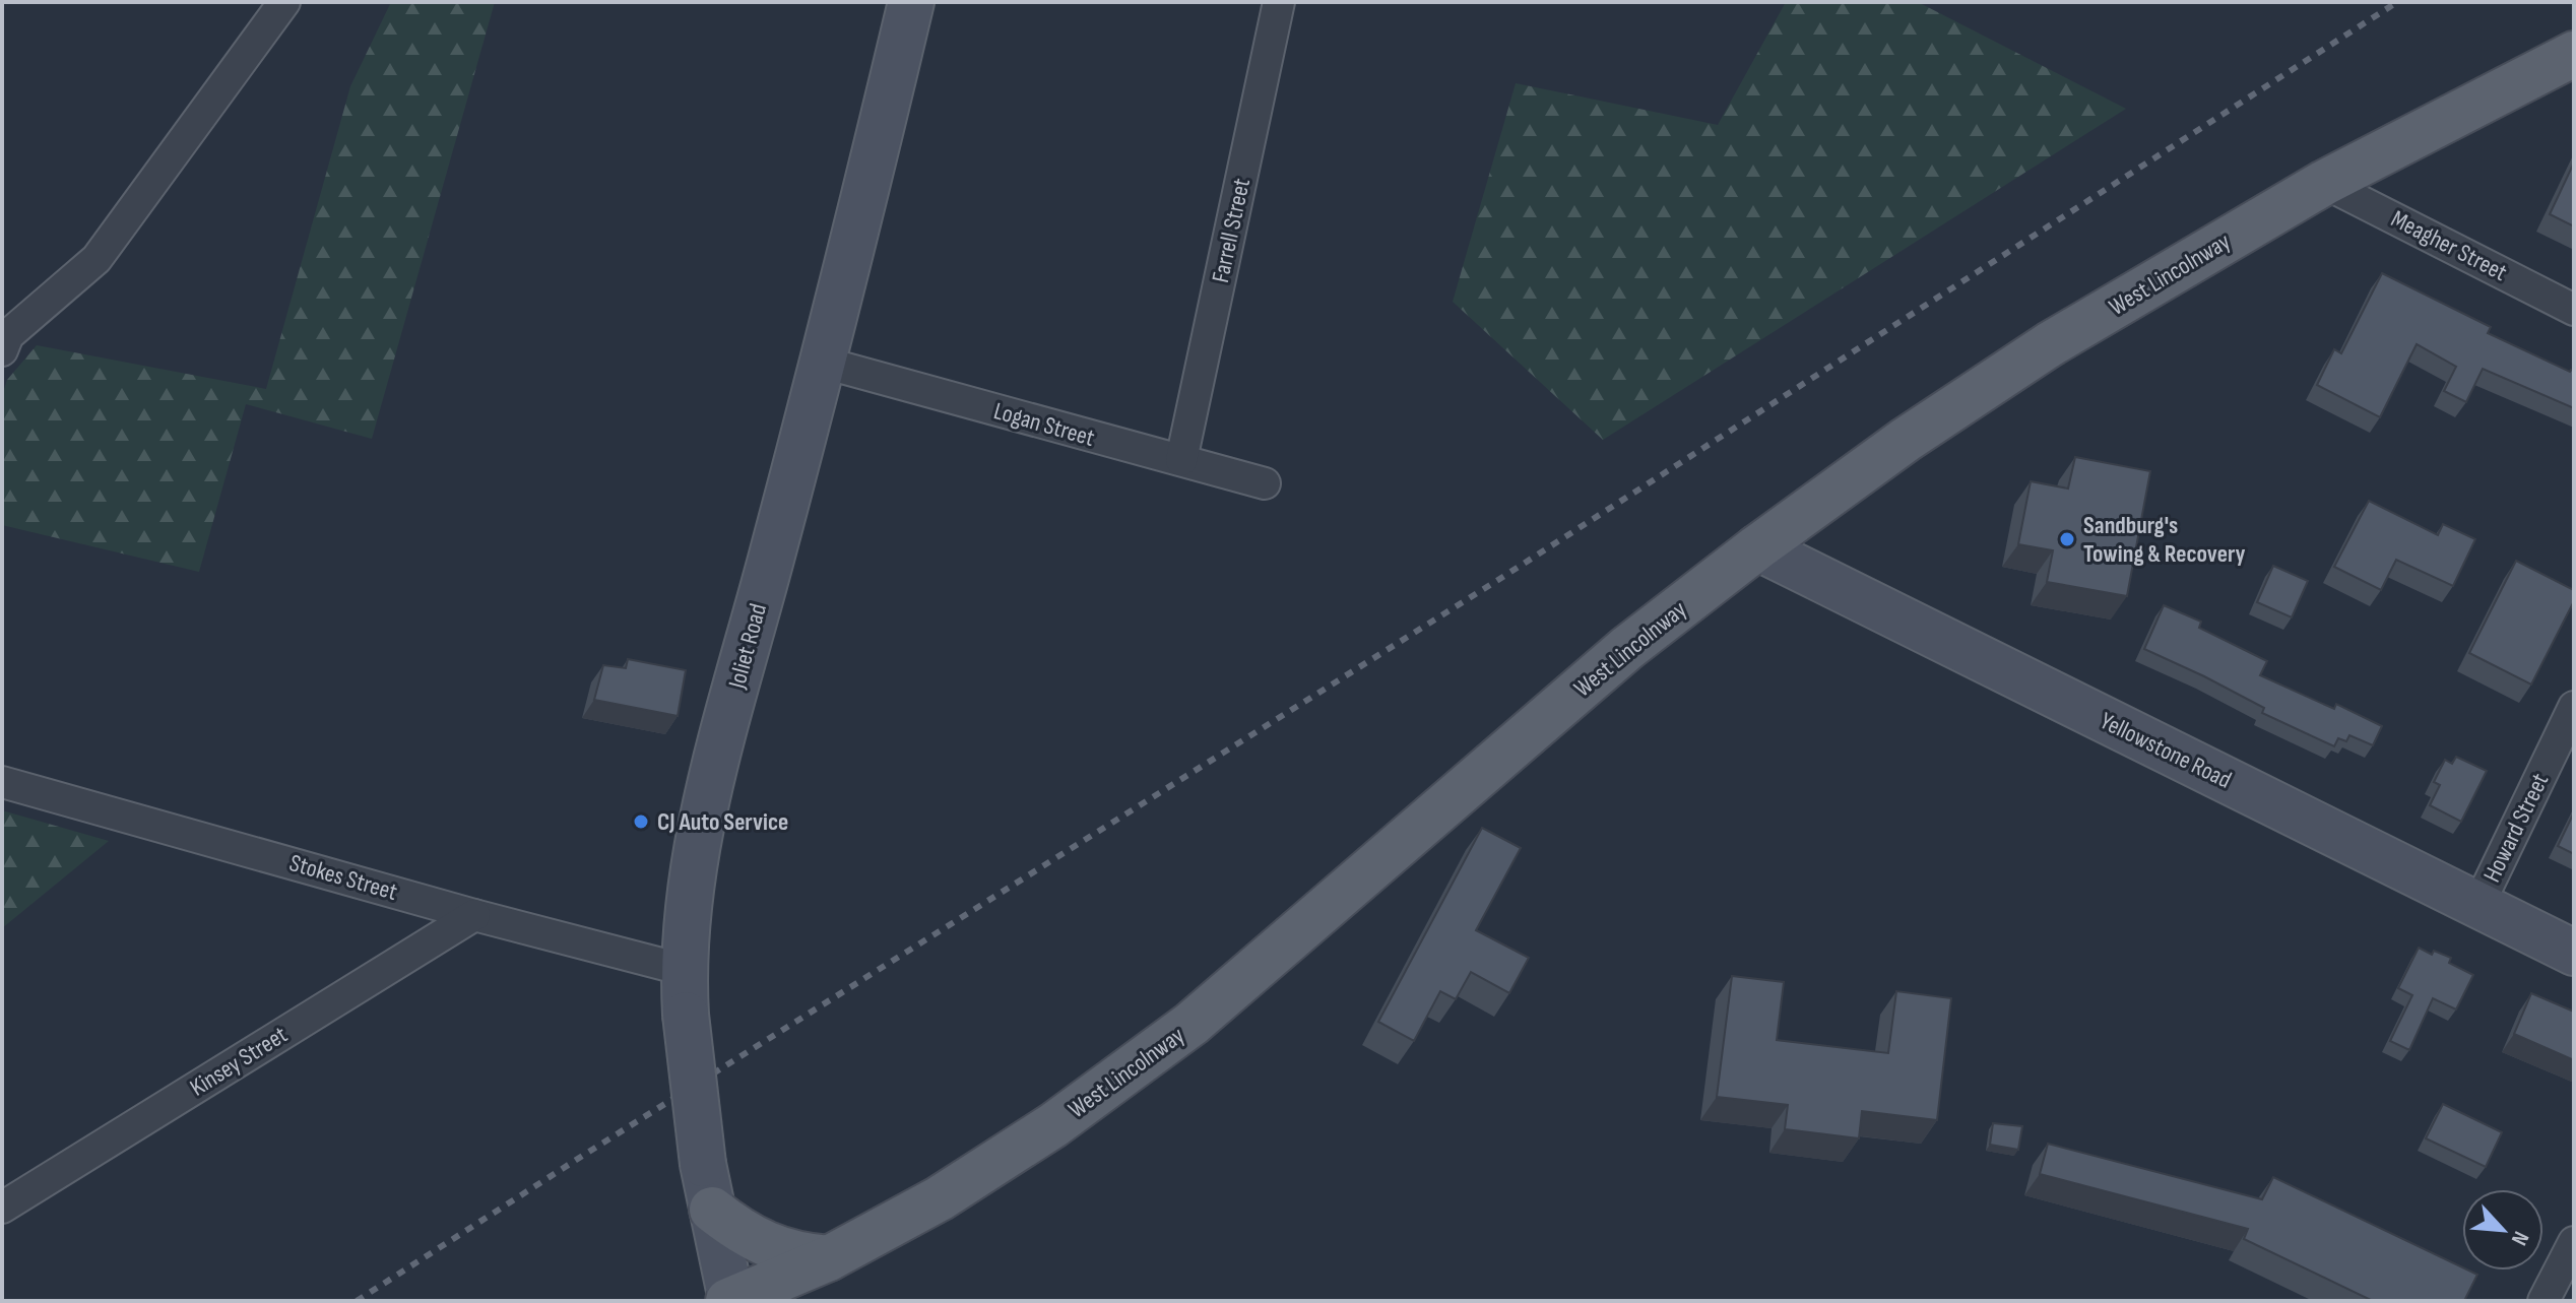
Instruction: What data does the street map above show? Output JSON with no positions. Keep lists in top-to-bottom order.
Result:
{
  "streets": {
    "main road": ["West Lincolnway", "Joliet Road", "Yellowstone Road"],
    "street": [
      "Farrell Street",
      "Meagher Street",
      "Logan Street",
      "Howard Street",
      "Stokes Street",
      "Kinsey Street"
    ]
  },
  "crossings": [
    ["Farrell Street", "Logan Street"],
    ["Meagher Street", "West Lincolnway"],
    ["West Lincolnway", "Joliet Road"],
    ["West Lincolnway", "Yellowstone Road"],
    ["Logan Street", "Joliet Road"],
    ["Joliet Road", "Stokes Street"],
    ["Yellowstone Road", "Howard Street"],
    ["Stokes Street", "Kinsey Street"]
  ],
  "places": ["Sandburg's Towing & Recovery", "CJ Auto Service"],
  "north": "bottom right"
}
